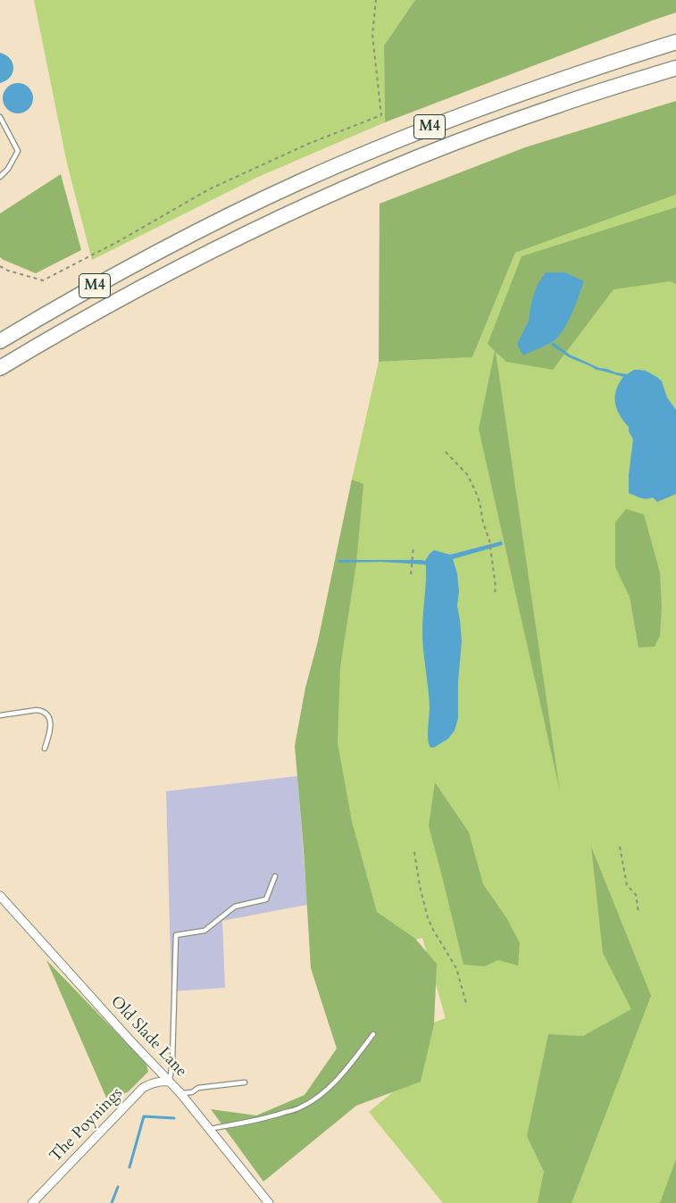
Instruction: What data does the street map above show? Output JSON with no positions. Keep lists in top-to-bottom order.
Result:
{
  "streets": {
    "highway": ["M4"],
    "street": ["Old Slade Lane", "The Poynings"]
  },
  "crossings": [
    ["Old Slade Lane", "The Poynings"]
  ]
}
